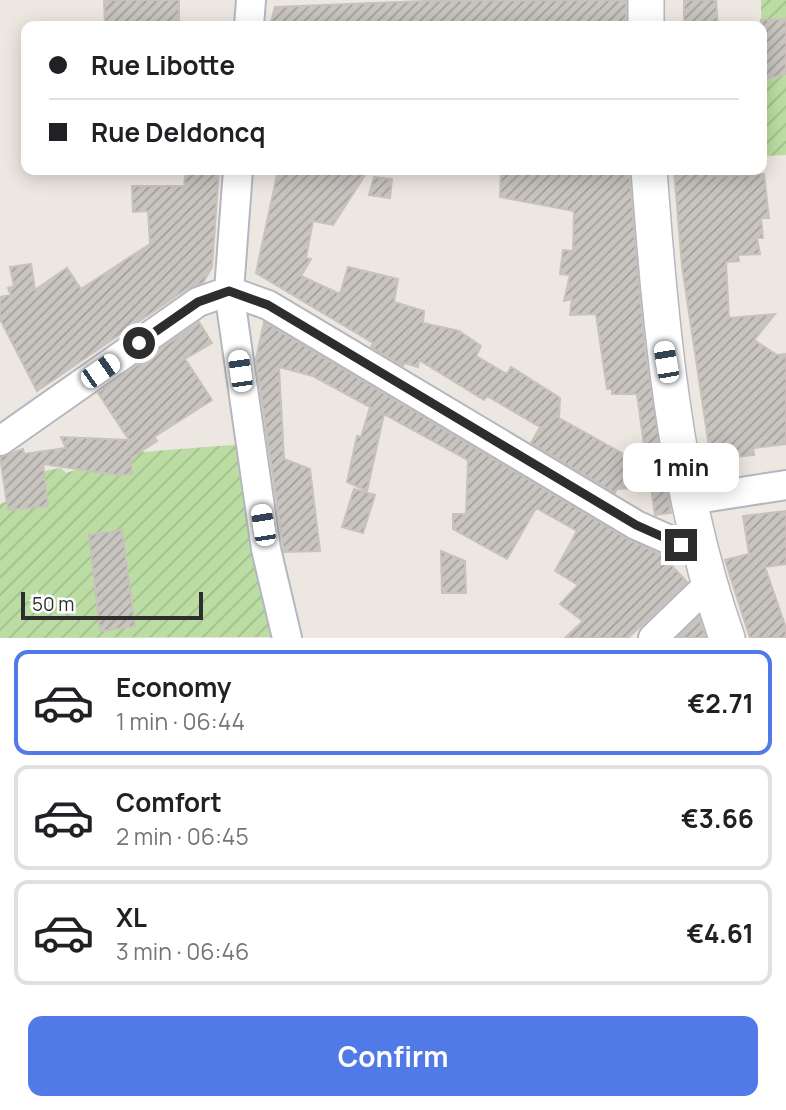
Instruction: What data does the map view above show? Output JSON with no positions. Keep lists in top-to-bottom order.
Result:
{
  "scale_bar": "50 m",
  "page": {
    "banner": ["Rue Libotte", "Rue Deldoncq"],
    "bubble": "1 min",
    "scale": "50 m",
    "list": [
      {
        "name": "Economy",
        "note": "1 min · 06:44",
        "value": "€2.71"
      },
      {
        "name": "Comfort",
        "note": "2 min · 06:45",
        "value": "€3.66"
      },
      {
        "name": "XL",
        "note": "3 min · 06:46",
        "value": "€4.61"
      }
    ],
    "buttons": "Confirm"
  }
}
